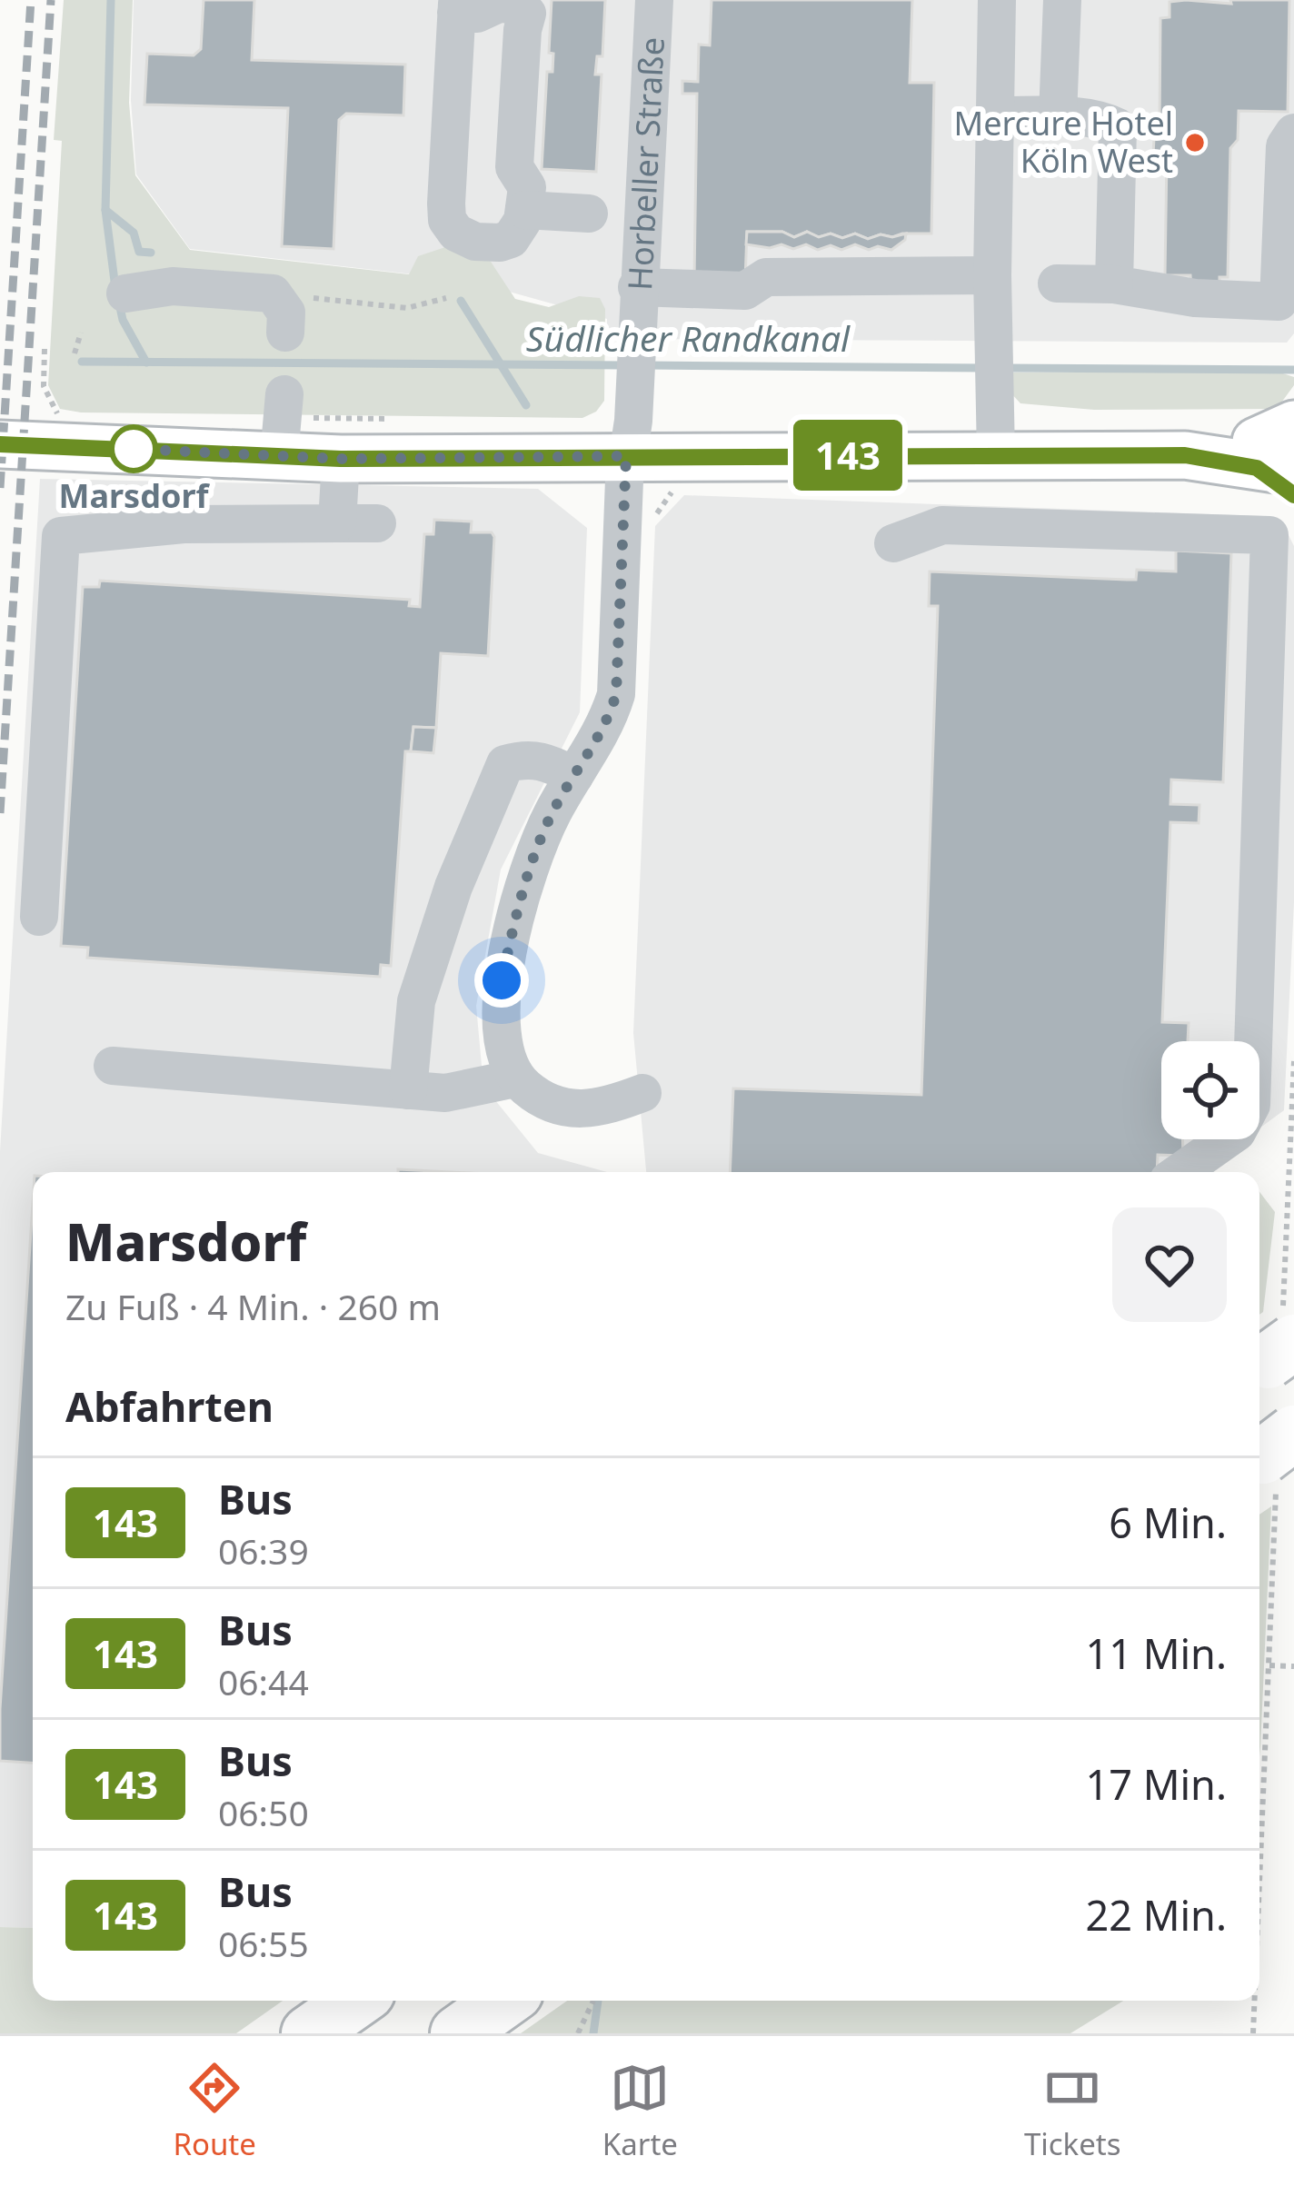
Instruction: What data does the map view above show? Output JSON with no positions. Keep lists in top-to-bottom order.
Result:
{
  "streets": {
    "street": ["Horbeller Straße"]
  },
  "water": ["Südlicher Randkanal"],
  "places": ["Mercure Hotel Köln West", "Marsdorf"],
  "lines": ["bus line 143"],
  "page": {
    "on_map": "143",
    "heading": [
      ["Marsdorf", "Zu Fuß · 4 Min. · 260 m"],
      "Abfahrten"
    ],
    "list": [
      {
        "mark": "143",
        "name": "Bus",
        "note": "06:39",
        "value": "6 Min."
      },
      {
        "mark": "143",
        "name": "Bus",
        "note": "06:44",
        "value": "11 Min."
      },
      {
        "mark": "143",
        "name": "Bus",
        "note": "06:50",
        "value": "17 Min."
      },
      {
        "mark": "143",
        "name": "Bus",
        "note": "06:55",
        "value": "22 Min."
      }
    ],
    "tabs": ["Route", "Karte", "Tickets"]
  }
}
